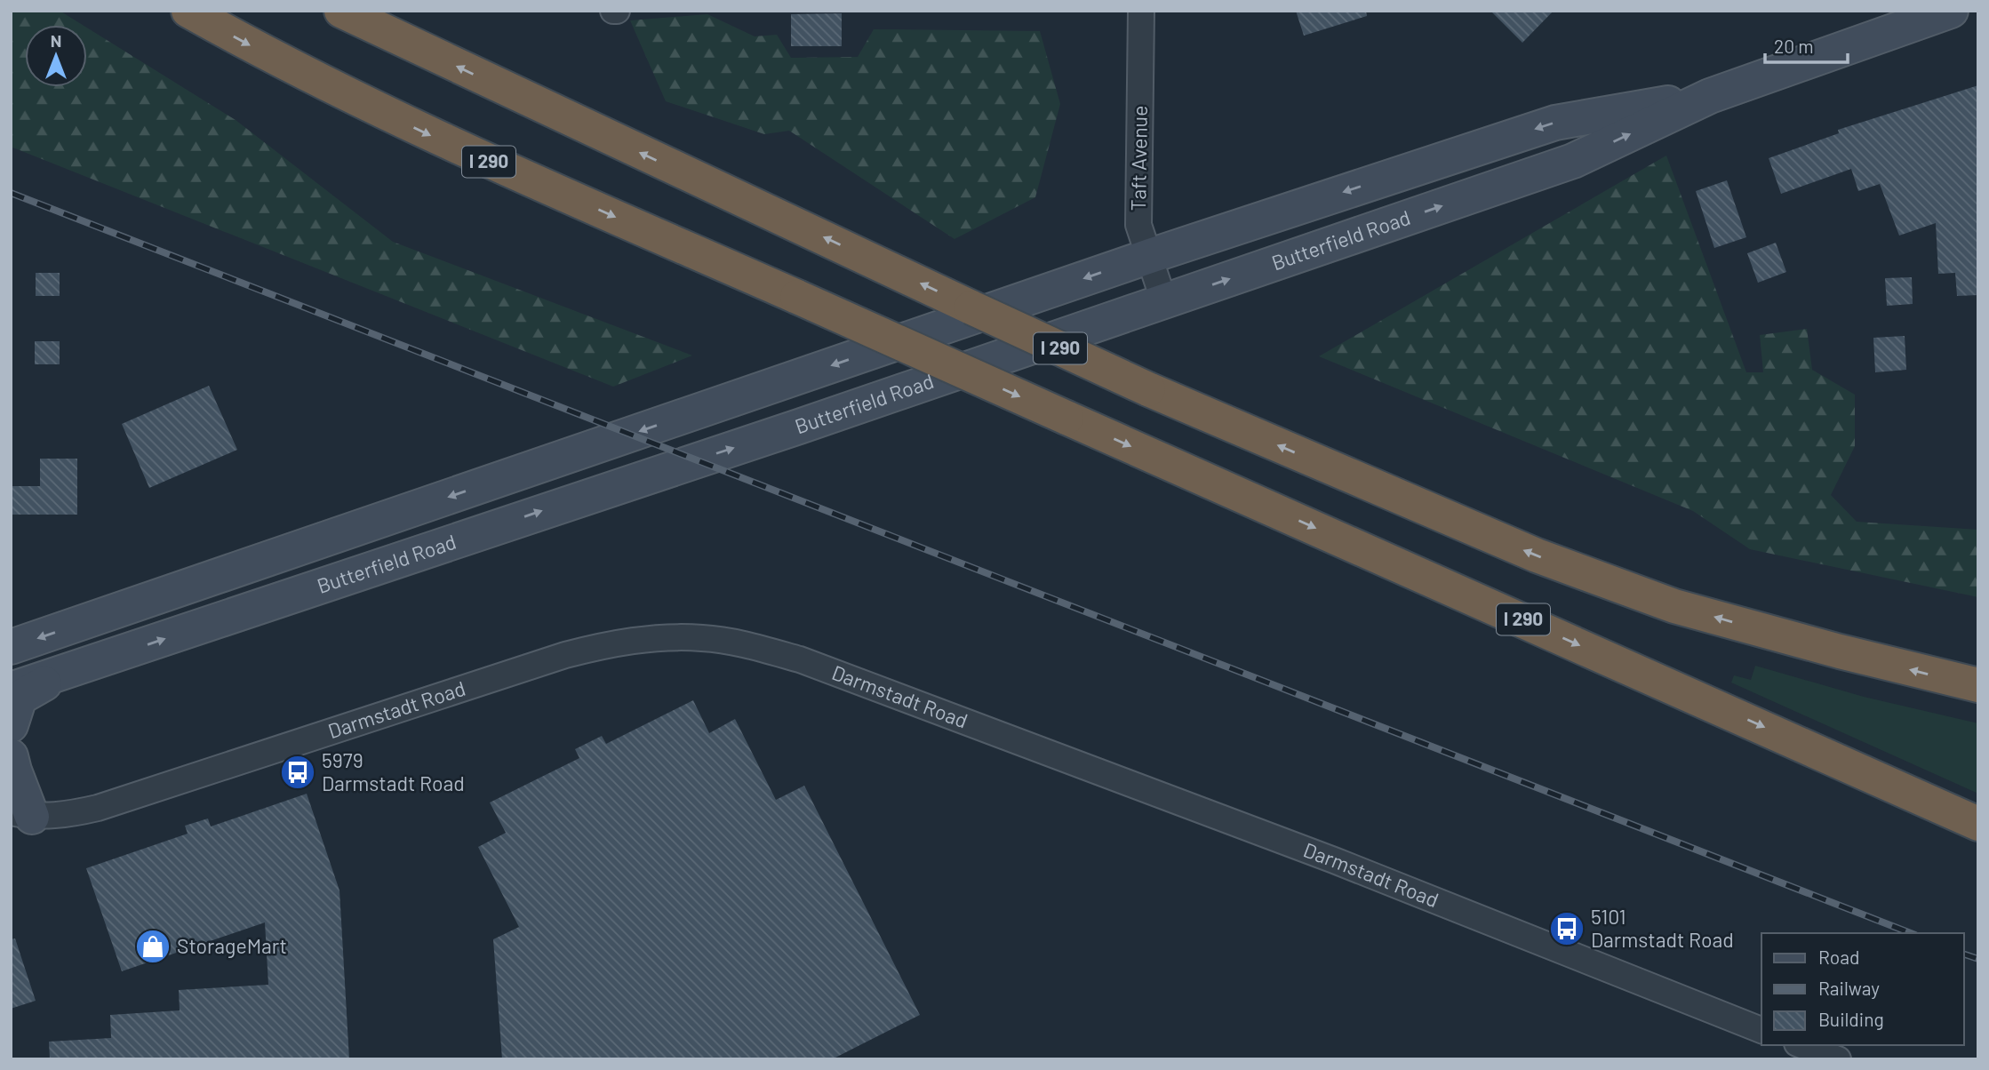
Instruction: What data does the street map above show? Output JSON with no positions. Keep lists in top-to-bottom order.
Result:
{
  "streets": {
    "highway": ["I 290"],
    "main road": ["Butterfield Road"],
    "street": ["Taft Avenue", "Darmstadt Road"]
  },
  "crossings": [
    ["Taft Avenue", "Butterfield Road"]
  ],
  "places": {
    "bus stop": ["5979 Darmstadt Road", "5101 Darmstadt Road"],
    "shop": ["StorageMart"]
  },
  "legend": ["Road", "Railway", "Building"],
  "scale_bar": "20 m",
  "north": "top"
}
